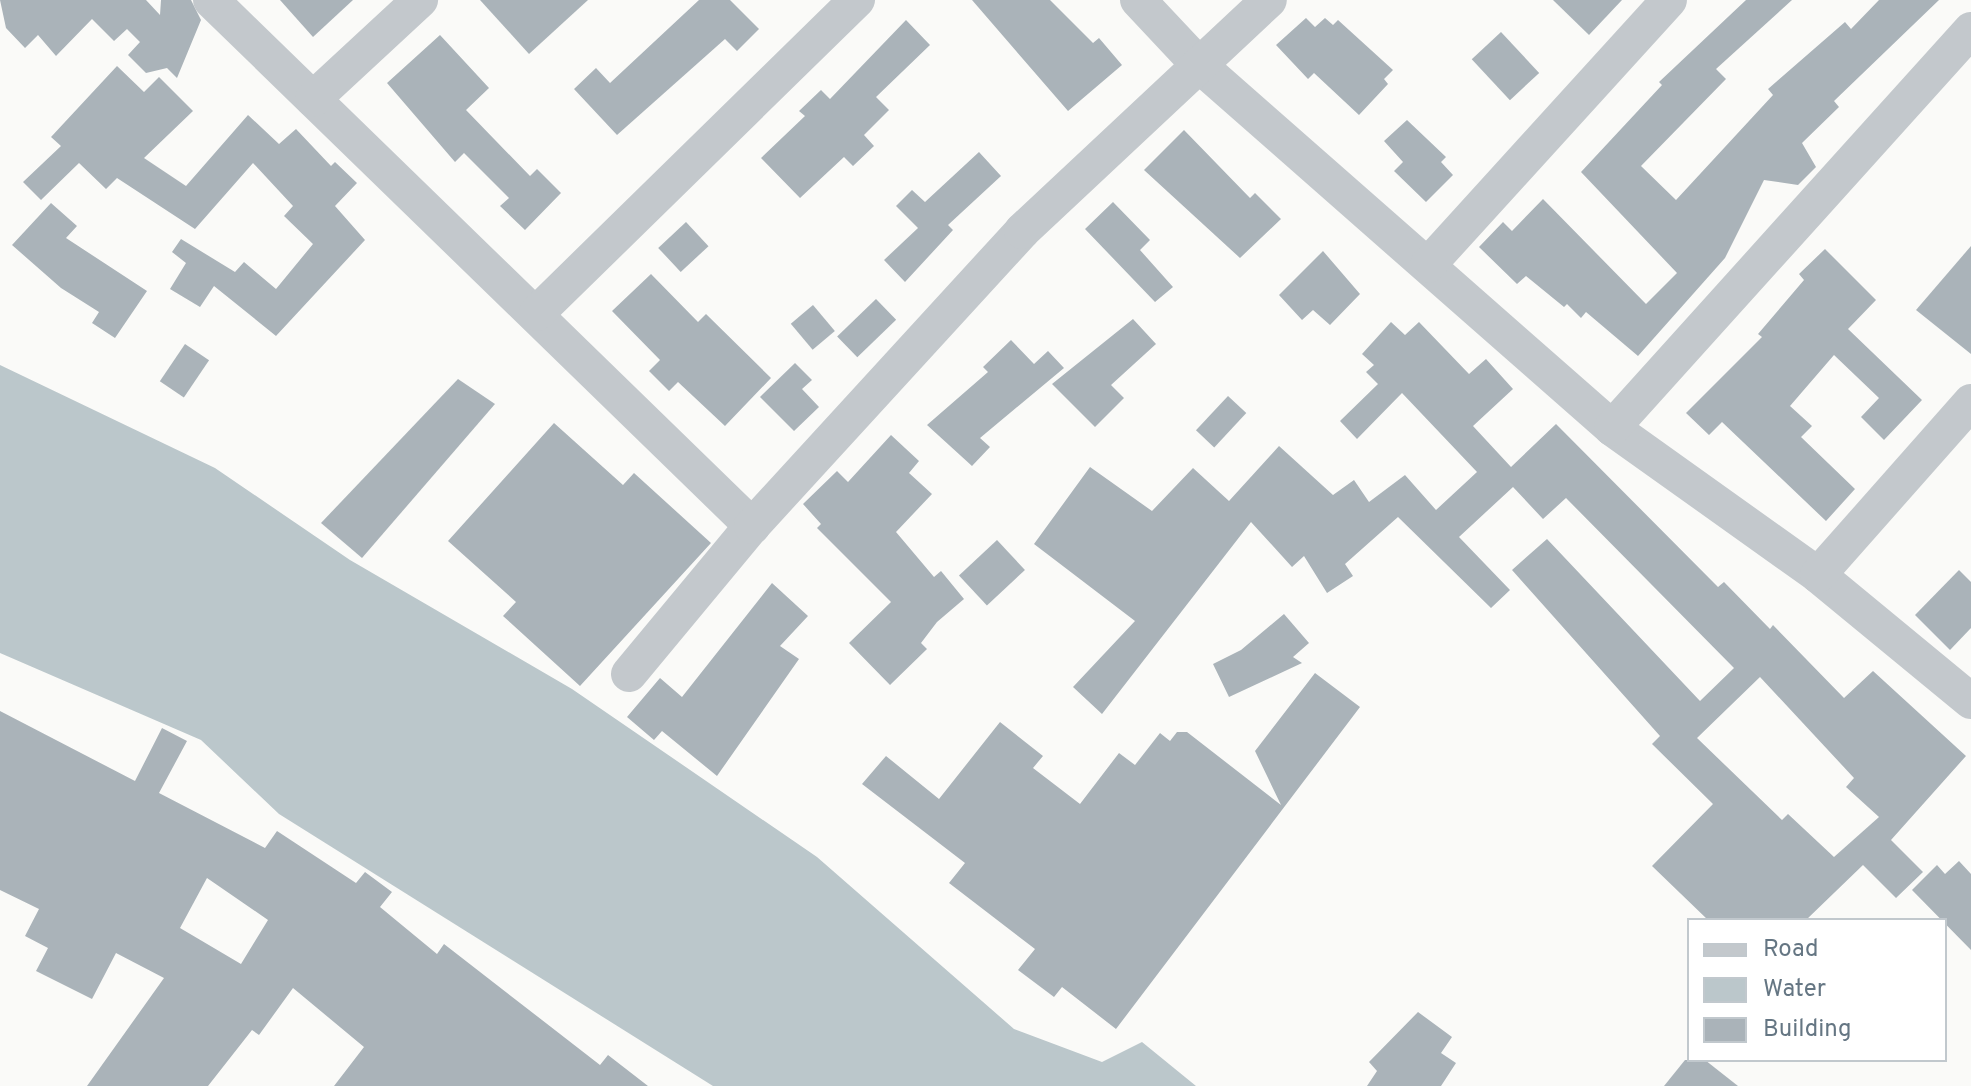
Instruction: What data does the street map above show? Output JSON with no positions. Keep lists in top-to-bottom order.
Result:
{
  "legend": ["Road", "Water", "Building"]
}
